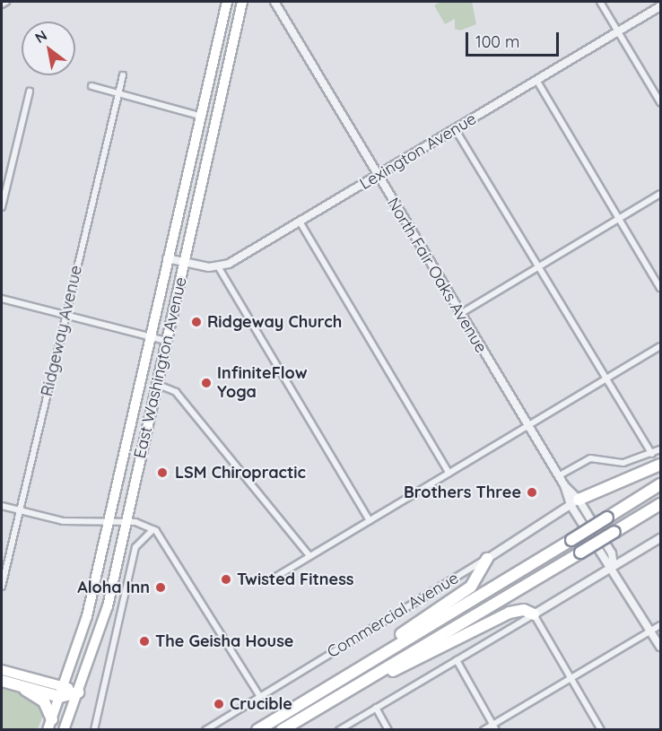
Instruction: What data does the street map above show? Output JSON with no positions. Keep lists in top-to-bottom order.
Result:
{
  "streets": {
    "main road": ["East Washington Avenue"],
    "street": [
      "Lexington Avenue",
      "North Fair Oaks Avenue",
      "Ridgeway Avenue",
      "Commercial Avenue"
    ]
  },
  "crossings": [
    ["Lexington Avenue", "North Fair Oaks Avenue"],
    ["North Fair Oaks Avenue", "Commercial Avenue"]
  ],
  "places": [
    "Ridgeway Church",
    "InfiniteFlow Yoga",
    "LSM Chiropractic",
    "Brothers Three",
    "Twisted Fitness",
    "Aloha Inn",
    "The Geisha House",
    "Crucible"
  ],
  "scale_bar": "100 m",
  "north": "top left"
}
